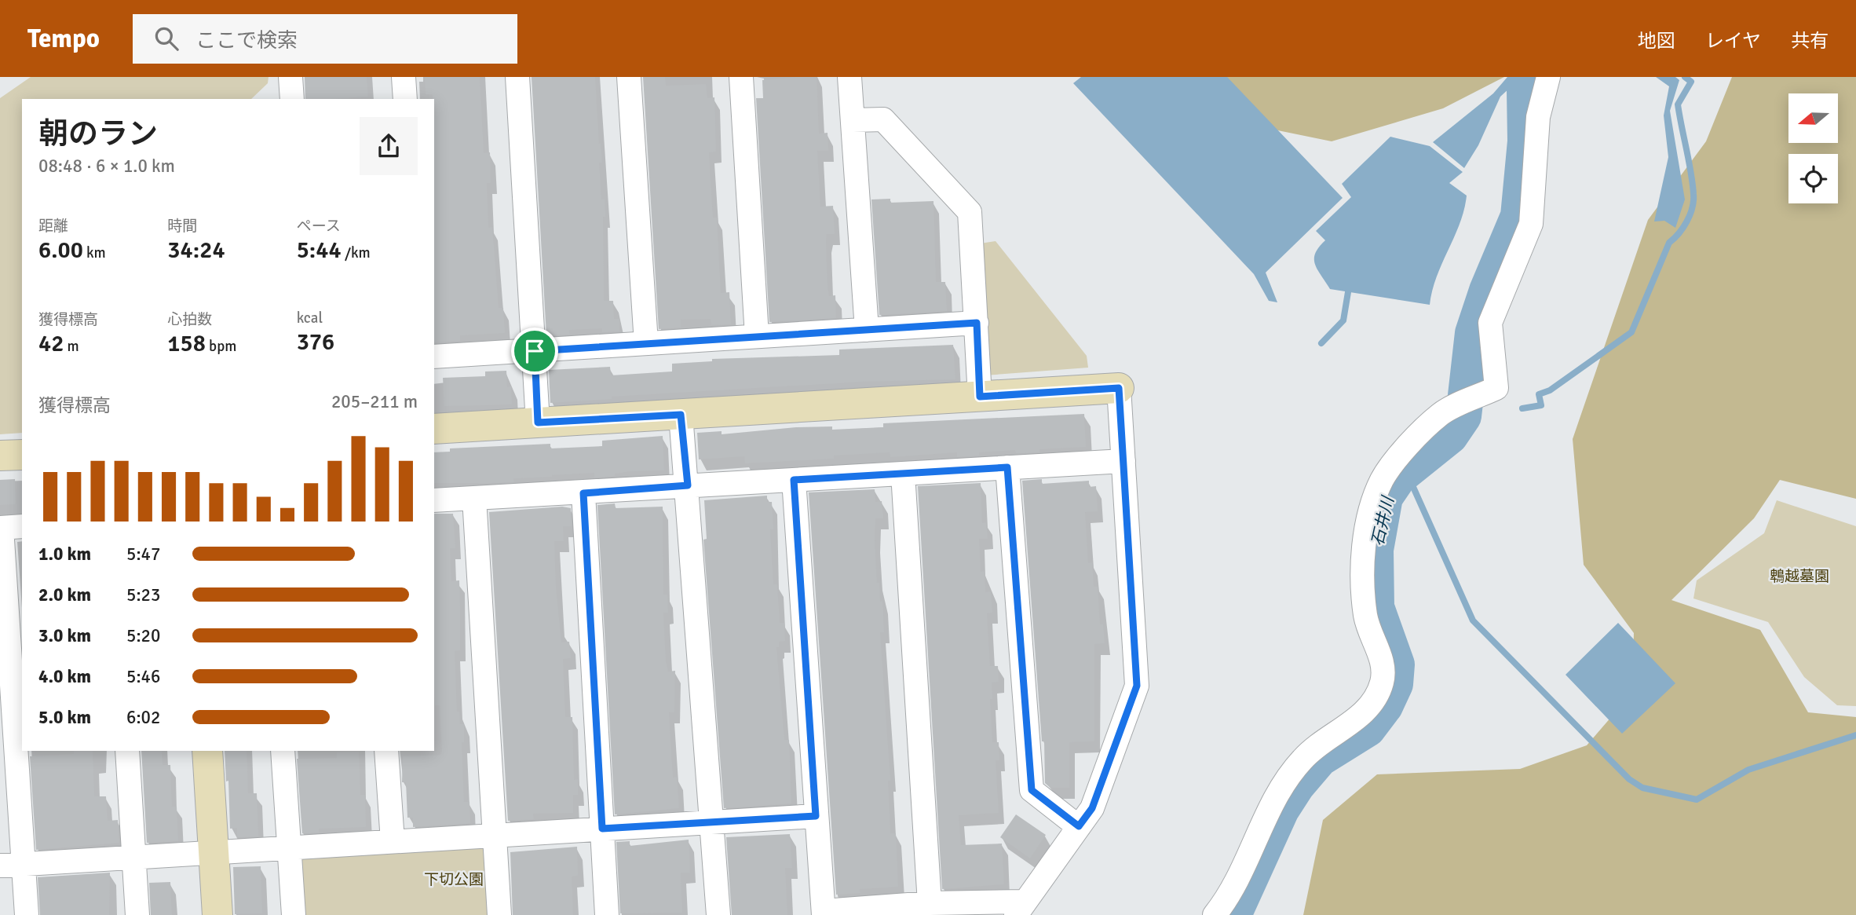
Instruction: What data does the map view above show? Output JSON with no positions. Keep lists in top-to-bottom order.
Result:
{
  "water": ["石井川"],
  "parks": ["鵯越墓園", "下切公園"],
  "north": "left",
  "page": {
    "header": "Tempo",
    "search": "ここで検索",
    "nav": ["地図", "レイヤ", "共有"],
    "heading": ["朝のラン", "08:48 · 6 × 1.0 km"],
    "stats": [
      ["距離", "6.00 km"],
      ["時間", "34:24"],
      ["ペース", "5:44 /km"],
      ["獲得標高", "42 m"],
      ["心拍数", "158 bpm"],
      ["kcal", "376"]
    ],
    "chart": ["獲得標高", "205–211 m"],
    "list": [
      {
        "name": "1.0 km",
        "note": "5:47"
      },
      {
        "name": "2.0 km",
        "note": "5:23"
      },
      {
        "name": "3.0 km",
        "note": "5:20"
      },
      {
        "name": "4.0 km",
        "note": "5:46"
      },
      {
        "name": "5.0 km",
        "note": "6:02"
      }
    ]
  }
}
